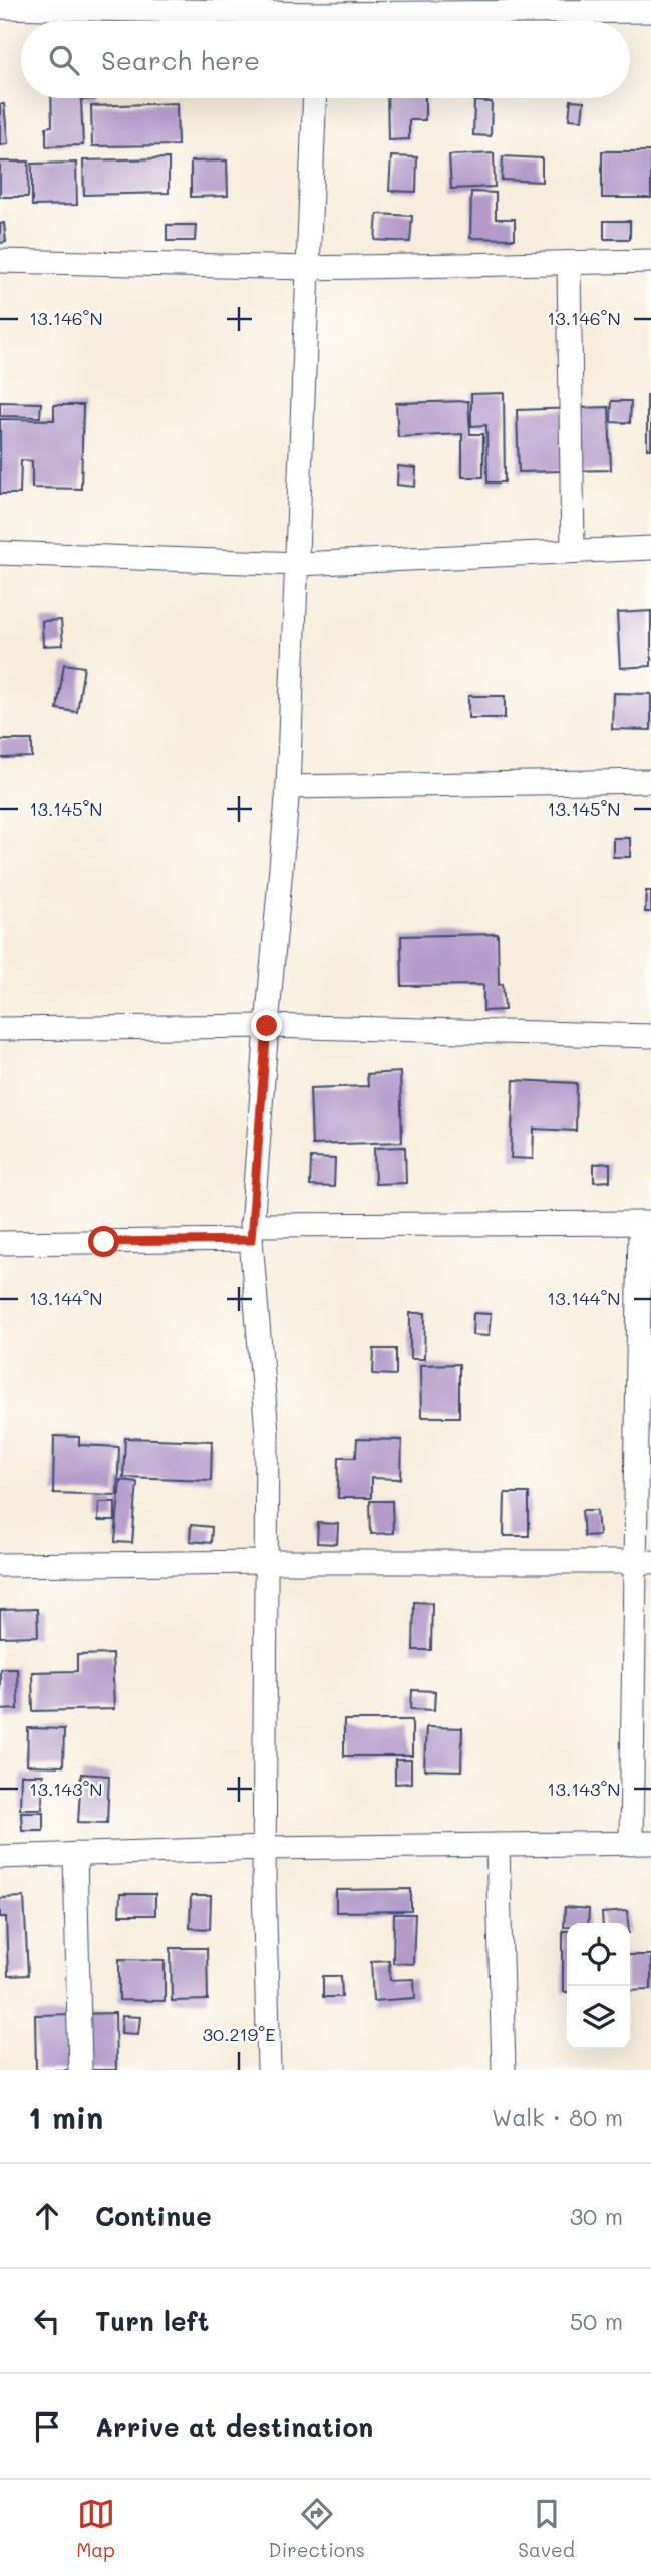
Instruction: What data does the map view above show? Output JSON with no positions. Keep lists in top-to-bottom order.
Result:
{
  "page": {
    "search": "Search here",
    "heading": ["1 min", "Walk · 80 m"],
    "list": [
      ["Continue", "30 m"],
      ["Turn left", "50 m"],
      "Arrive at destination"
    ],
    "nav": ["Map", "Directions", "Saved"]
  },
  "coordinates": [
    "13.146°N",
    "13.145°N",
    "13.144°N",
    "13.143°N",
    "30.219°E"
  ]
}
